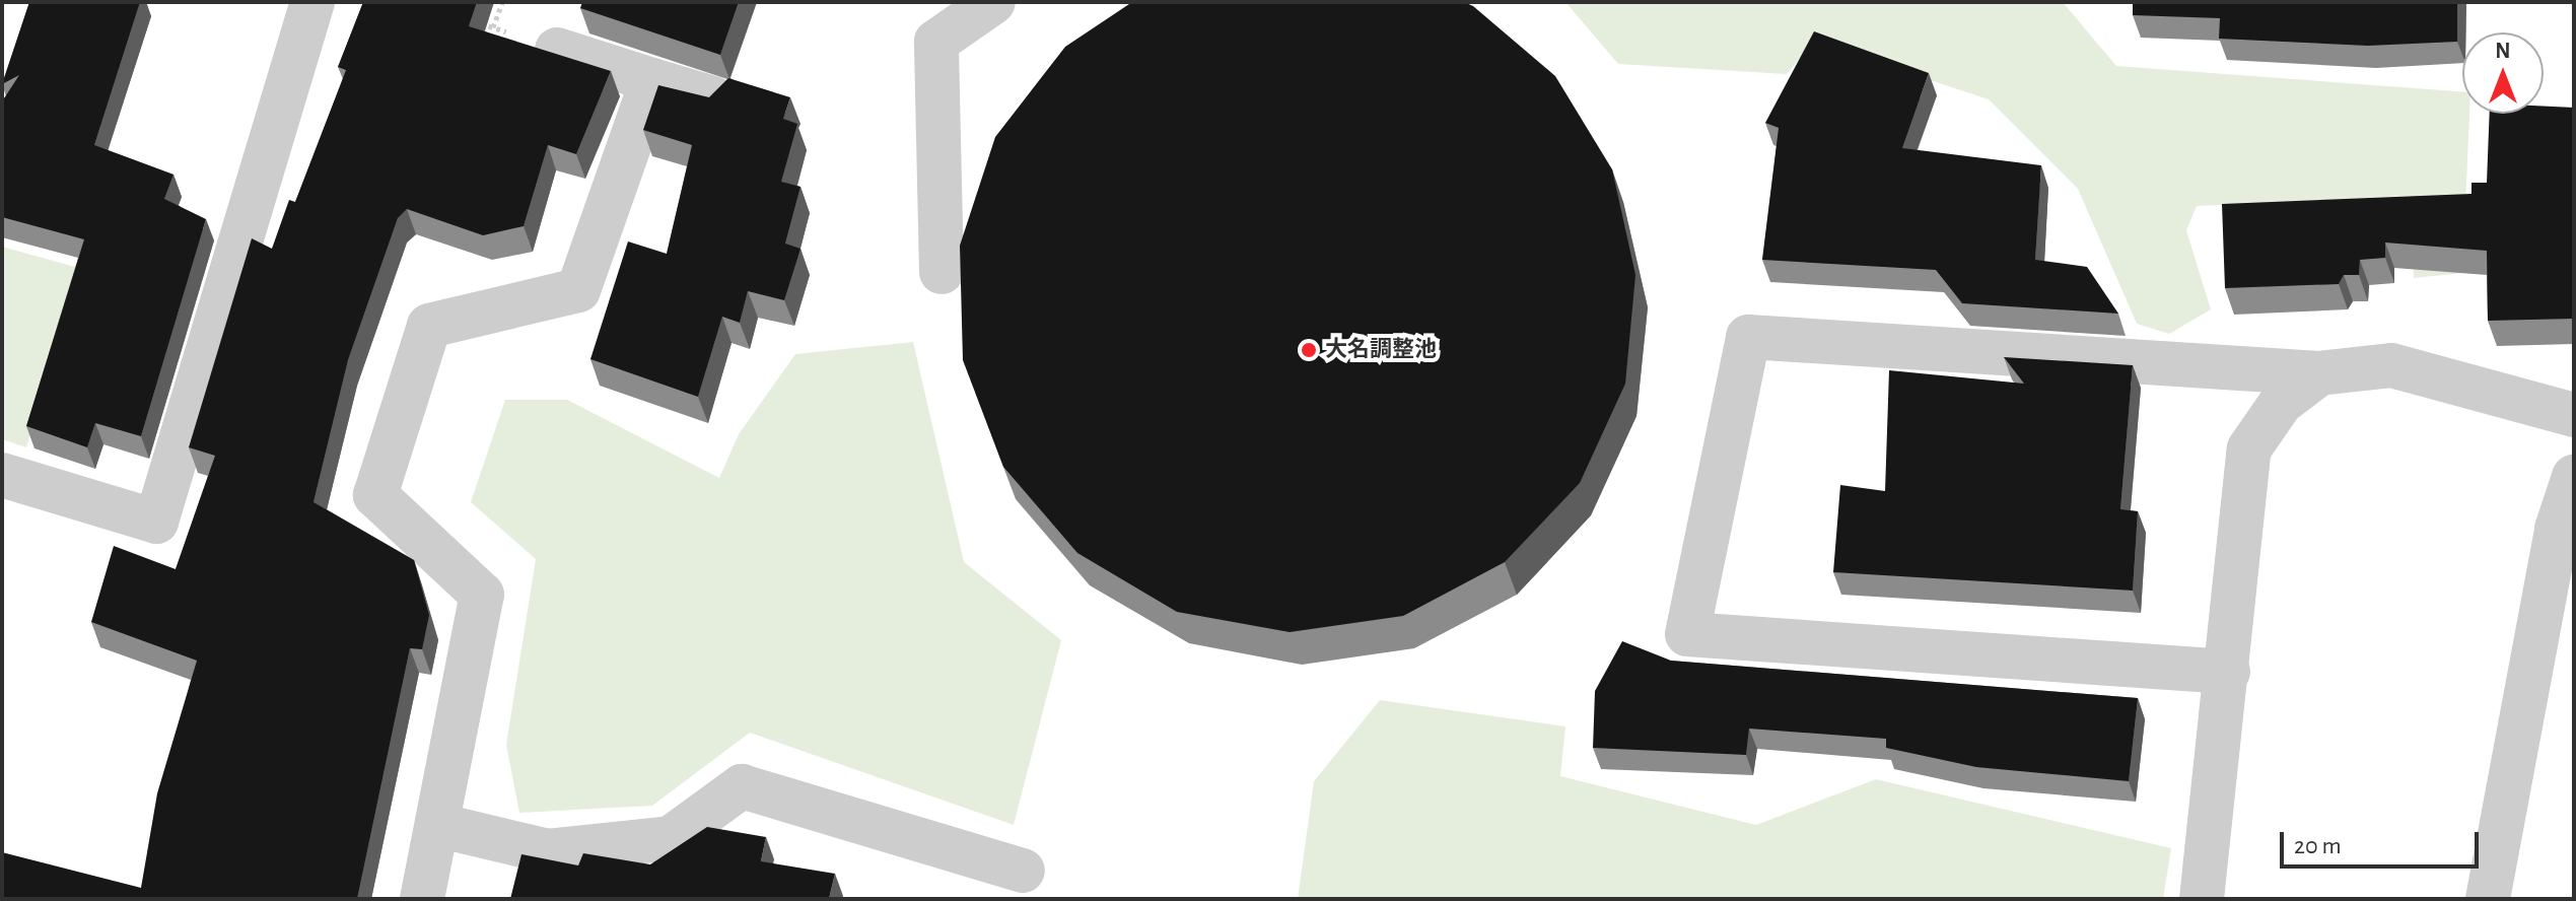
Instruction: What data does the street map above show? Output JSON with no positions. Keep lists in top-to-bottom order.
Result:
{
  "places": ["大名調整池"],
  "scale_bar": "20 m",
  "north": "top"
}
